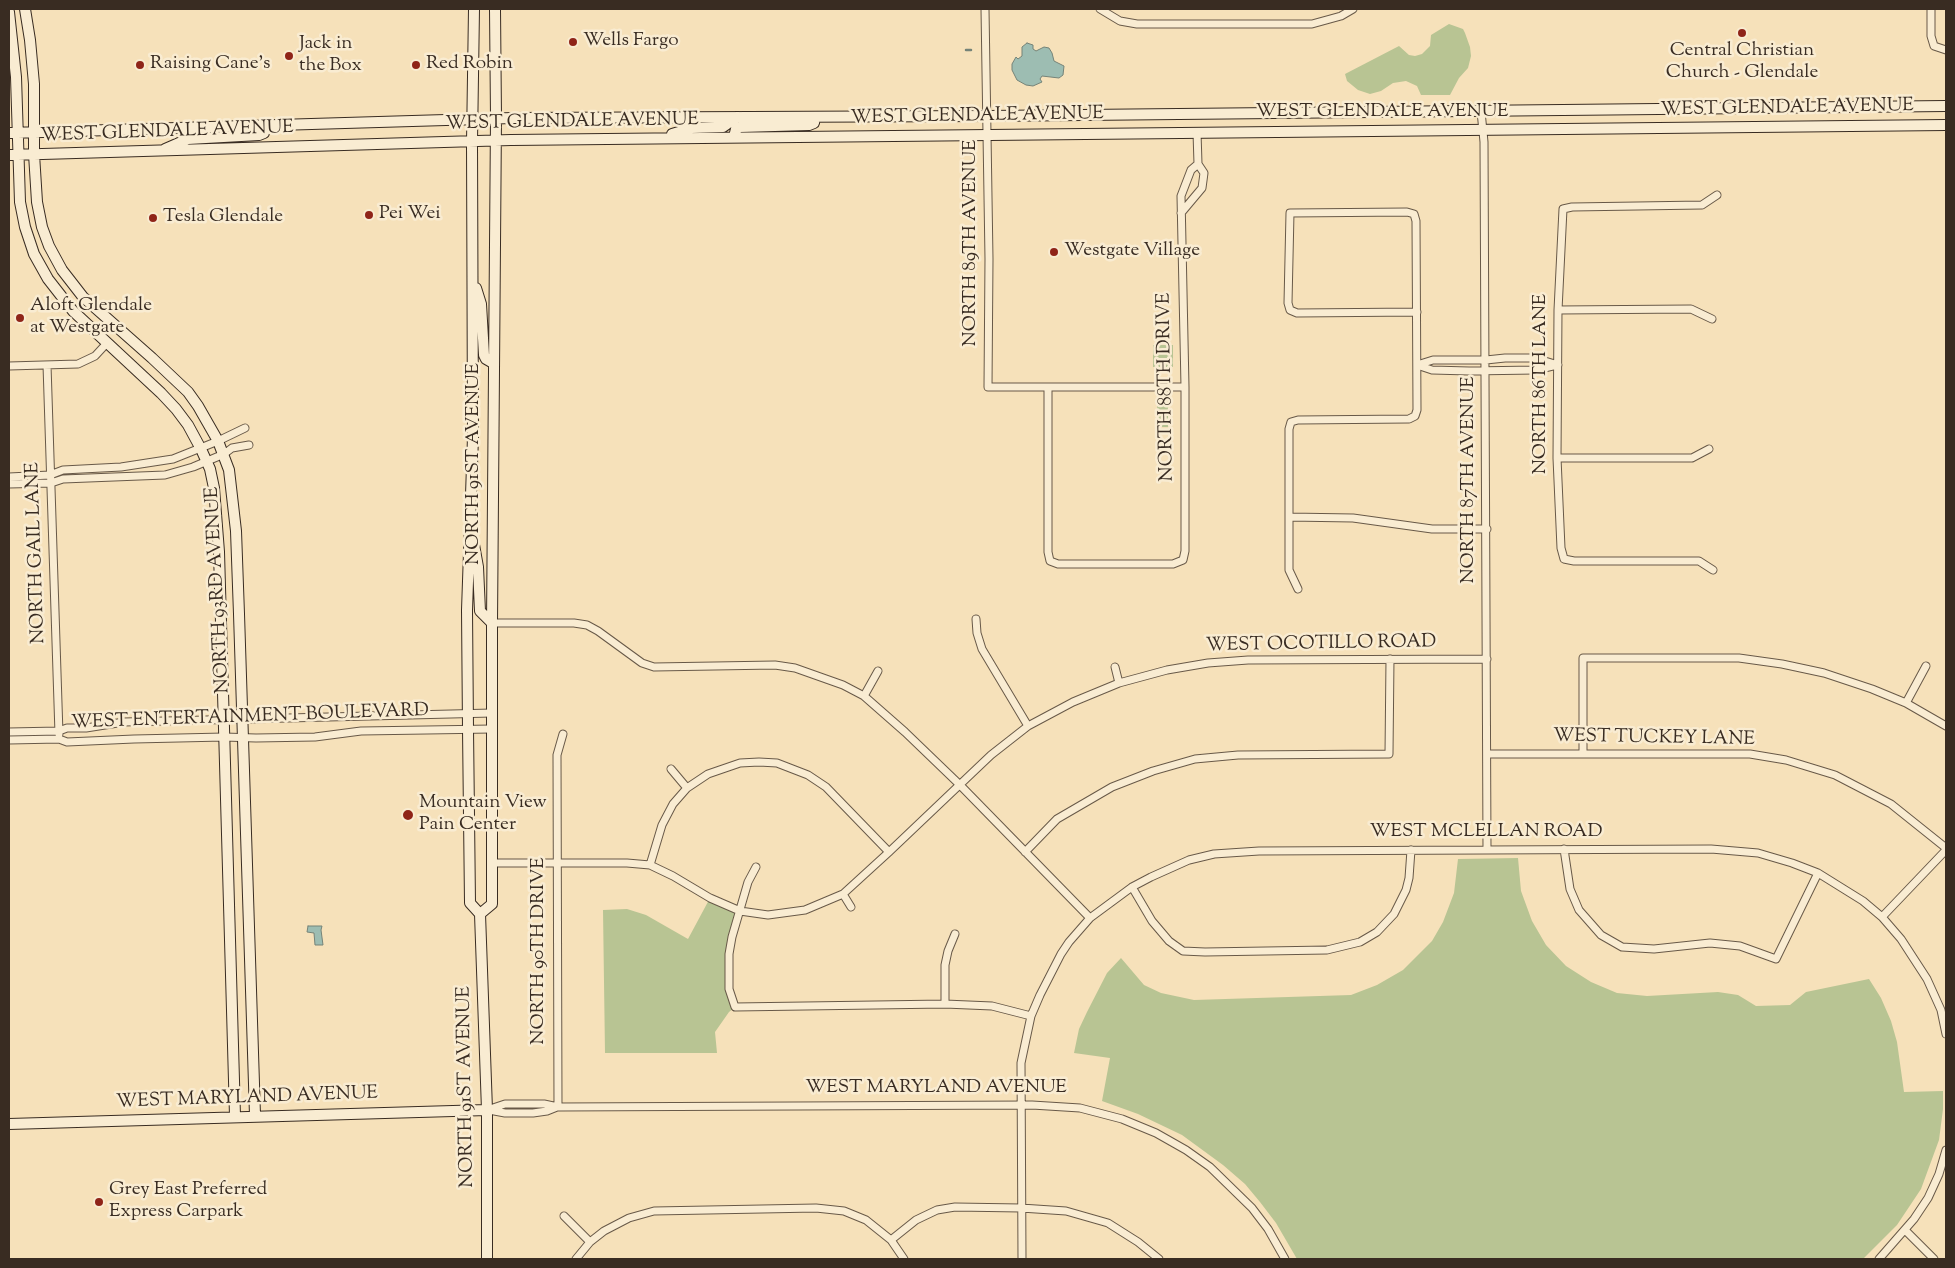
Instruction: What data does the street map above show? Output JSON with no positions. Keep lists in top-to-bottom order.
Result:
{
  "streets": {
    "main road": [
      "WEST GLENDALE AVENUE",
      "NORTH 91ST AVENUE",
      "NORTH 93RD AVENUE",
      "WEST MARYLAND AVENUE"
    ],
    "street": [
      "NORTH 89TH AVENUE",
      "NORTH 86TH LANE",
      "NORTH 88TH DRIVE",
      "NORTH 87TH AVENUE",
      "NORTH GAIL LANE",
      "WEST OCOTILLO ROAD",
      "WEST ENTERTAINMENT BOULEVARD",
      "WEST TUCKEY LANE",
      "WEST MCLELLAN ROAD",
      "NORTH 90TH DRIVE"
    ]
  },
  "crossings": [
    ["WEST GLENDALE AVENUE", "NORTH 89TH AVENUE"],
    ["WEST GLENDALE AVENUE", "NORTH 91ST AVENUE"],
    ["WEST GLENDALE AVENUE", "NORTH 87TH AVENUE"],
    ["WEST GLENDALE AVENUE", "NORTH 93RD AVENUE"],
    ["NORTH 89TH AVENUE", "NORTH 88TH DRIVE"],
    ["NORTH 91ST AVENUE", "WEST ENTERTAINMENT BOULEVARD"],
    ["NORTH 91ST AVENUE", "WEST MARYLAND AVENUE"],
    ["NORTH 87TH AVENUE", "WEST OCOTILLO ROAD"],
    ["NORTH 87TH AVENUE", "WEST TUCKEY LANE"],
    ["NORTH 87TH AVENUE", "WEST MCLELLAN ROAD"],
    ["NORTH GAIL LANE", "WEST ENTERTAINMENT BOULEVARD"],
    ["NORTH 93RD AVENUE", "WEST ENTERTAINMENT BOULEVARD"],
    ["NORTH 93RD AVENUE", "WEST MARYLAND AVENUE"],
    ["NORTH 90TH DRIVE", "WEST MARYLAND AVENUE"]
  ],
  "places": [
    "Central Christian Church - Glendale",
    "Wells Fargo",
    "Jack in the Box",
    "Raising Cane's",
    "Red Robin",
    "Pei Wei",
    "Tesla Glendale",
    "Westgate Village",
    "Aloft Glendale at Westgate",
    "Mountain View Pain Center",
    "Grey East Preferred Express Carpark"
  ]
}
